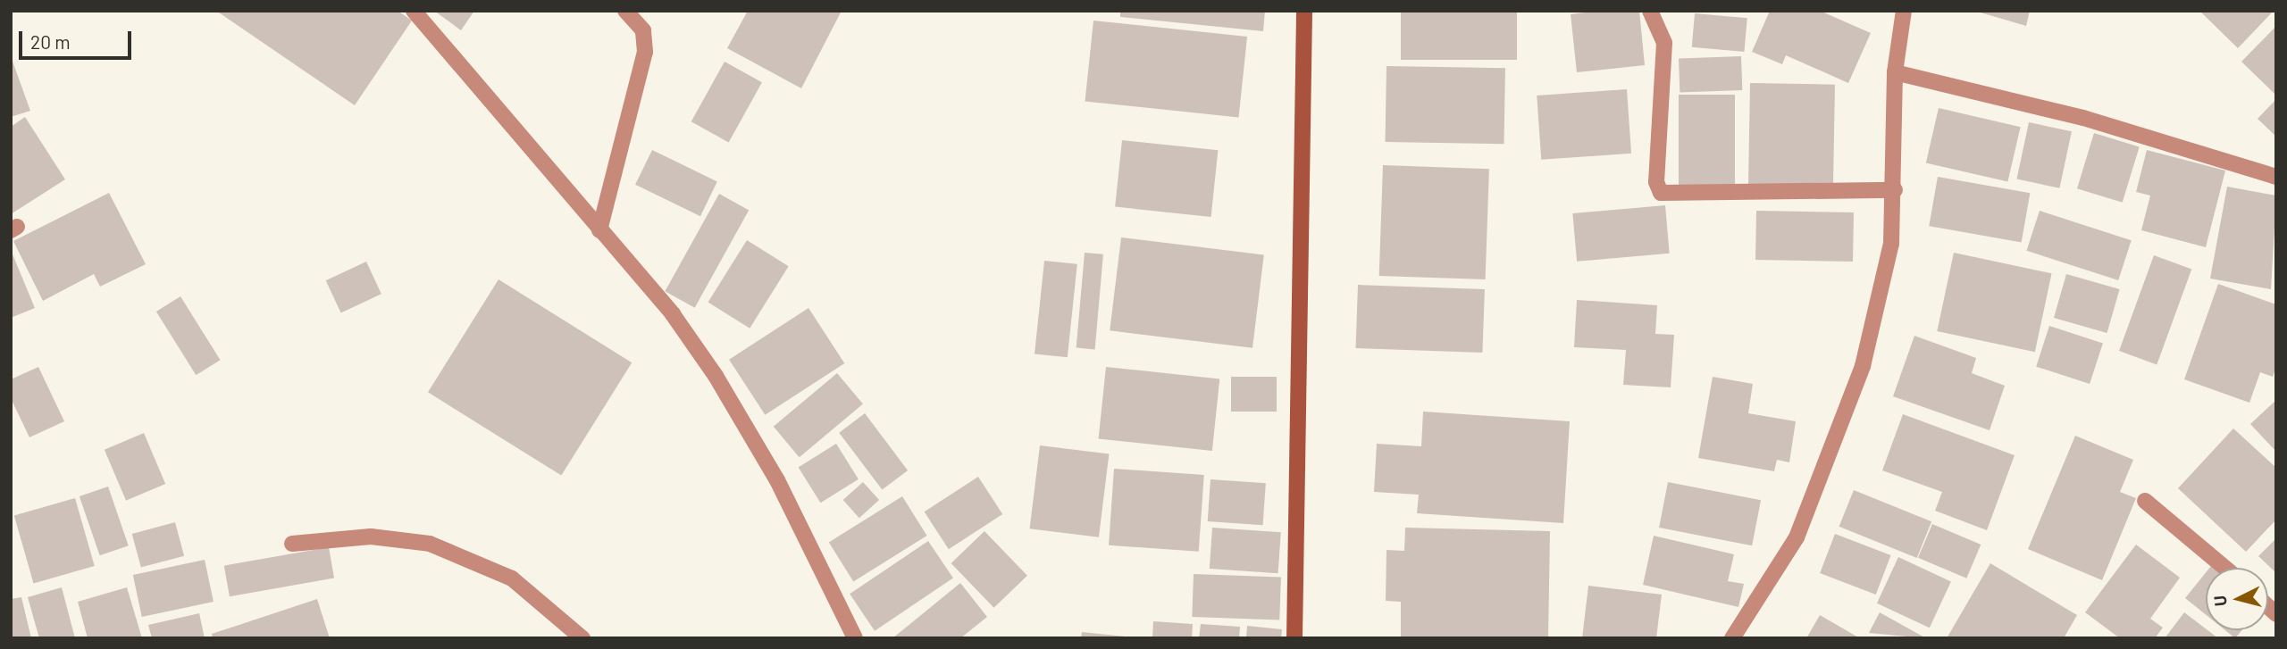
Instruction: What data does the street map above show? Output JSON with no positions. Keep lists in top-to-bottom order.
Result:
{
  "scale_bar": "20 m",
  "north": "left"
}
